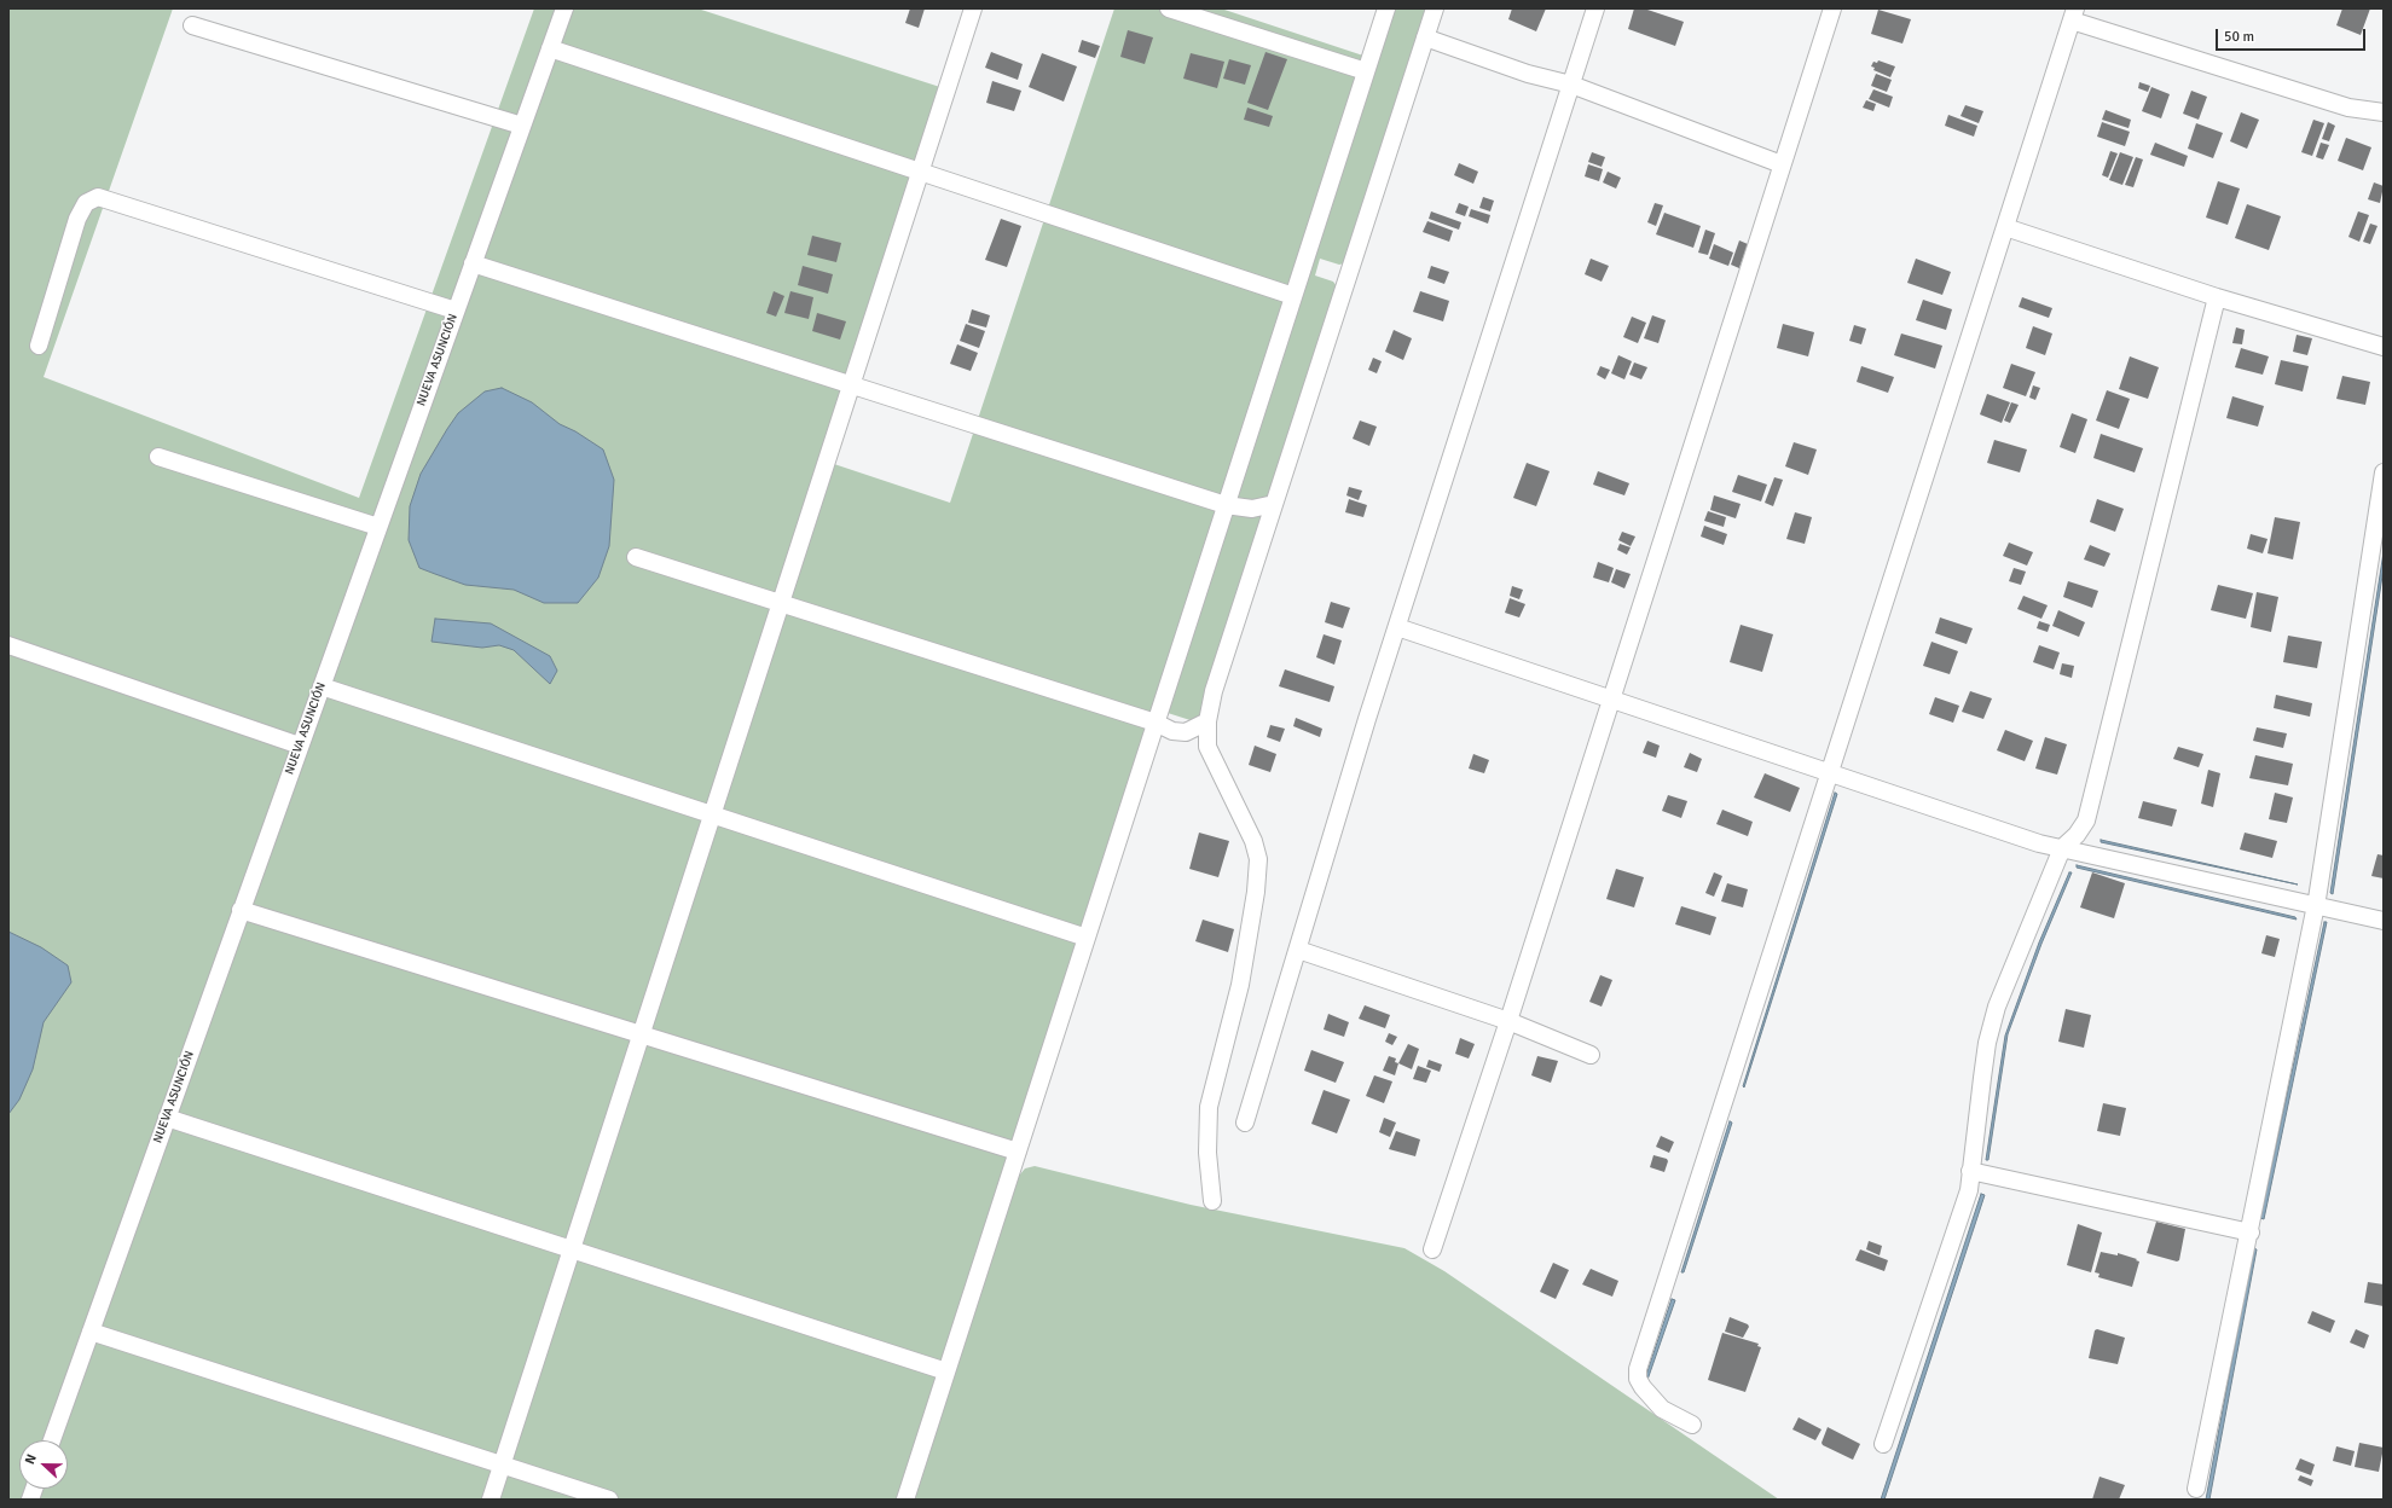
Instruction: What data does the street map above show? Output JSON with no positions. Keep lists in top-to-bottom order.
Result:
{
  "streets": {
    "street": ["NUEVA ASUNCIÓN"]
  },
  "scale_bar": "50 m",
  "north": "left"
}
